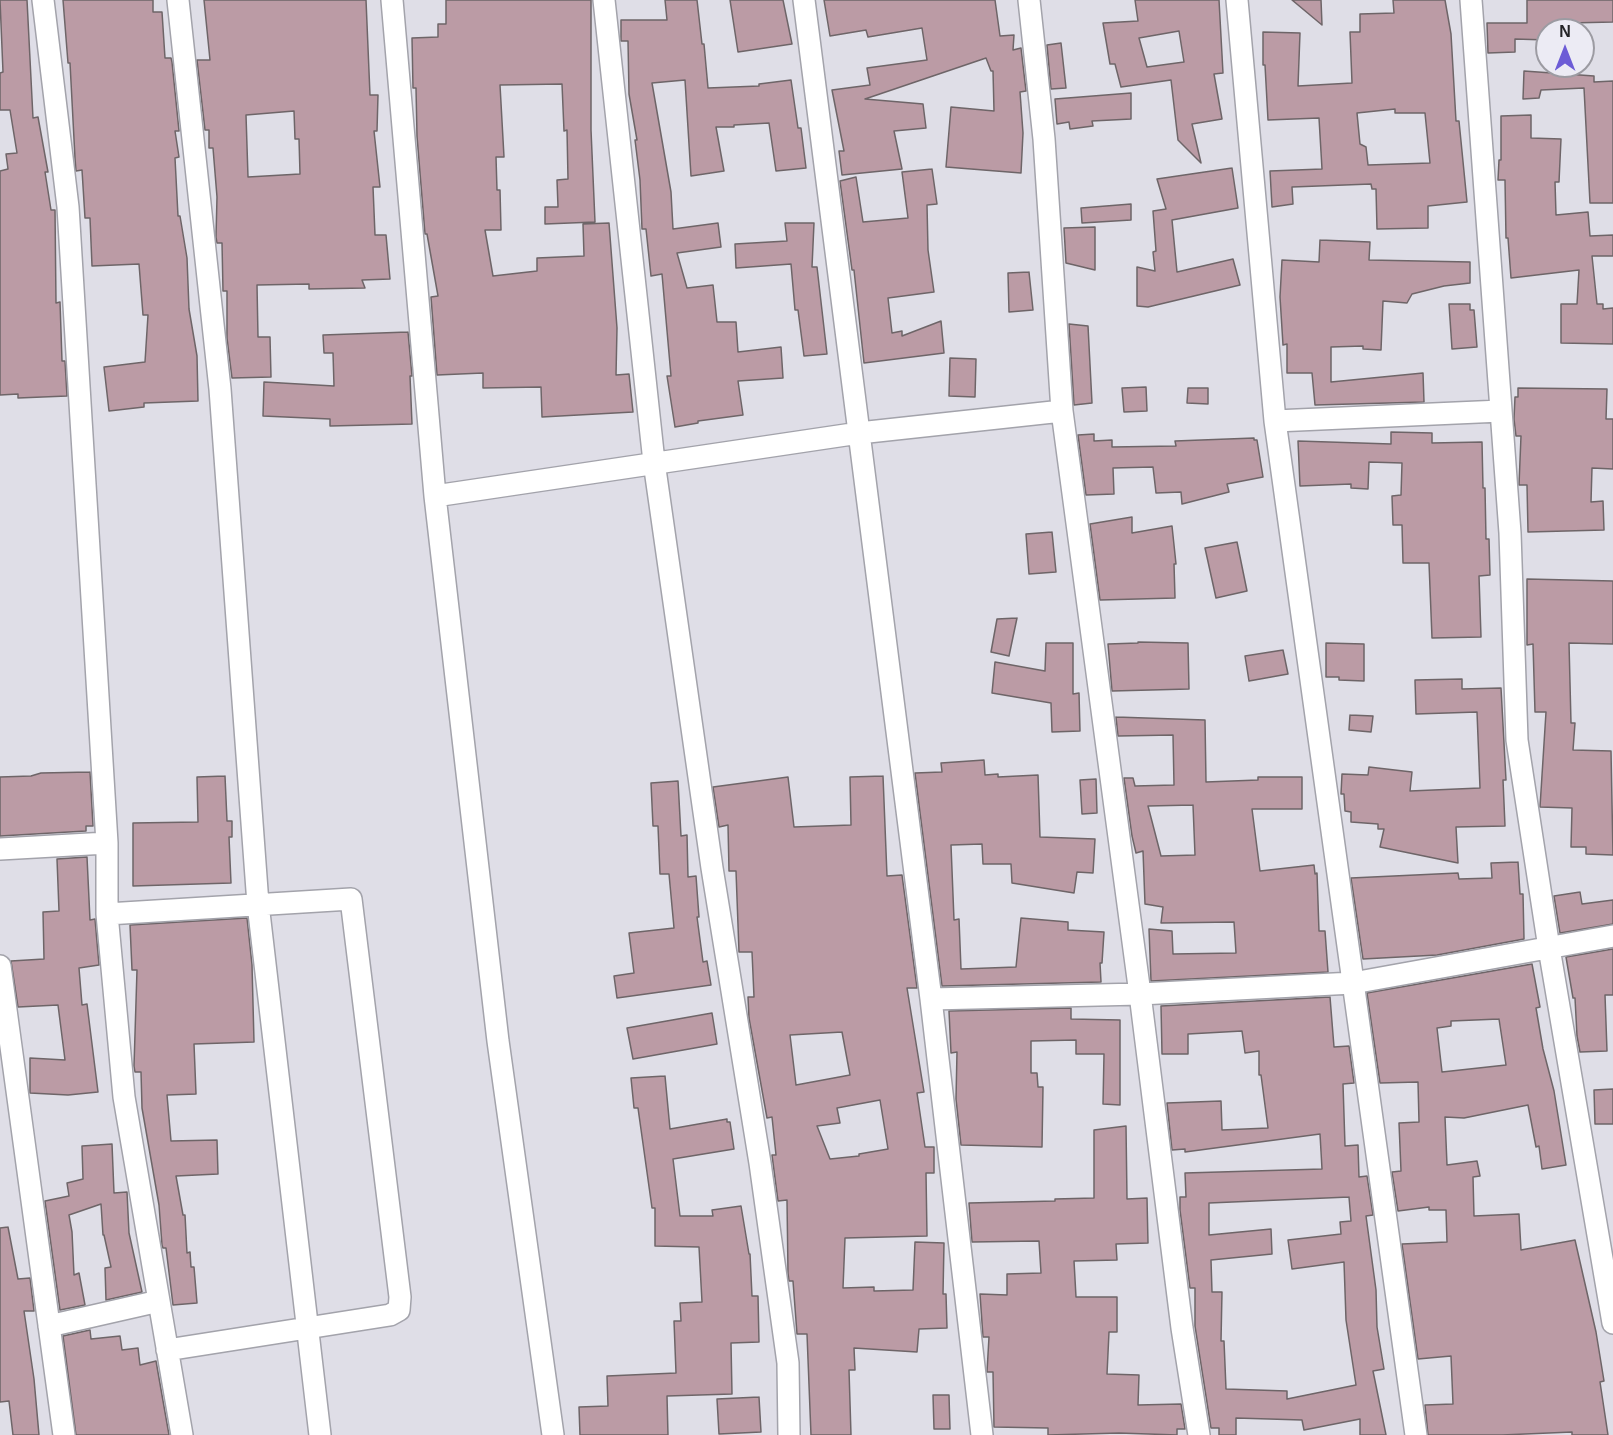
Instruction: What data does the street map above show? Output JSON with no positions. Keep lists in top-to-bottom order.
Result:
{
  "north": "top"
}
